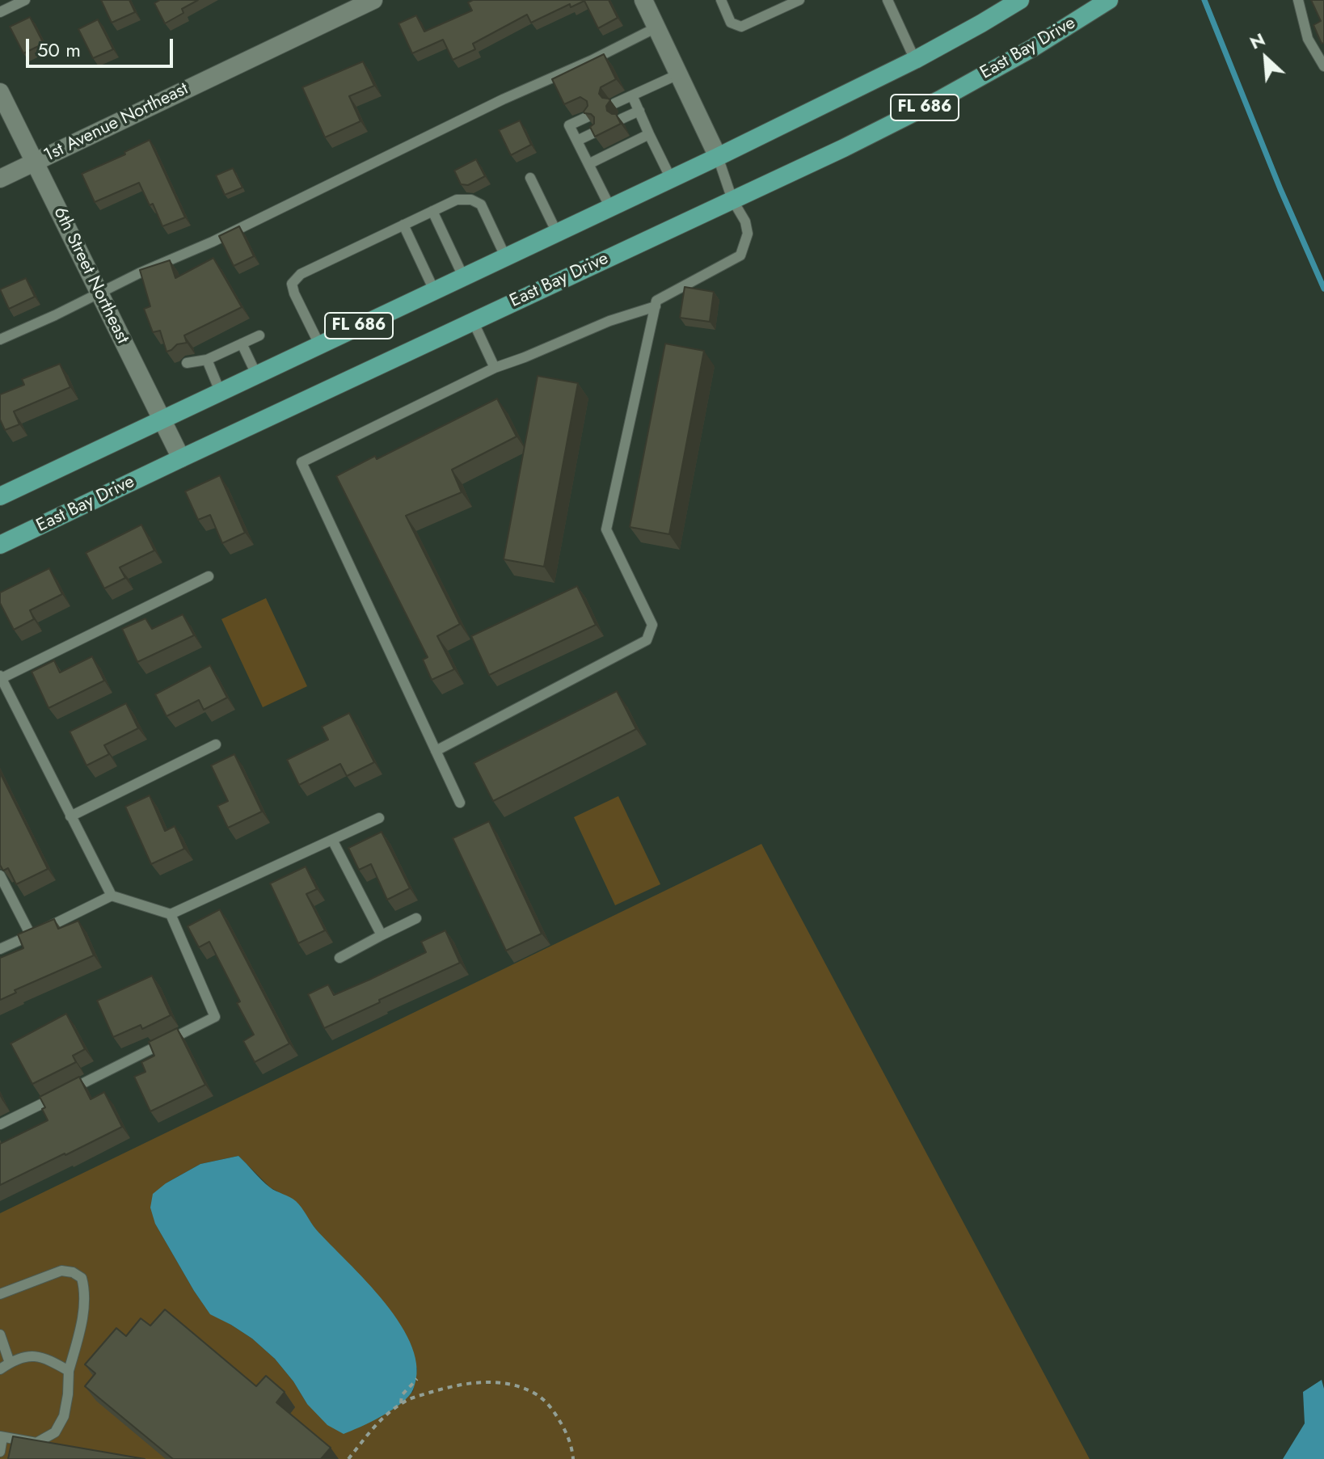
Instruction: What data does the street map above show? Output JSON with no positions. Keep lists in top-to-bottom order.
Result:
{
  "streets": {
    "main road": ["East Bay Drive", "FL 686"],
    "street": ["1st Avenue Northeast", "6th Street Northeast"]
  },
  "crossings": [
    ["East Bay Drive", "6th Street Northeast"],
    ["FL 686", "6th Street Northeast"],
    ["1st Avenue Northeast", "6th Street Northeast"]
  ],
  "scale_bar": "50 m",
  "north": "top left"
}
